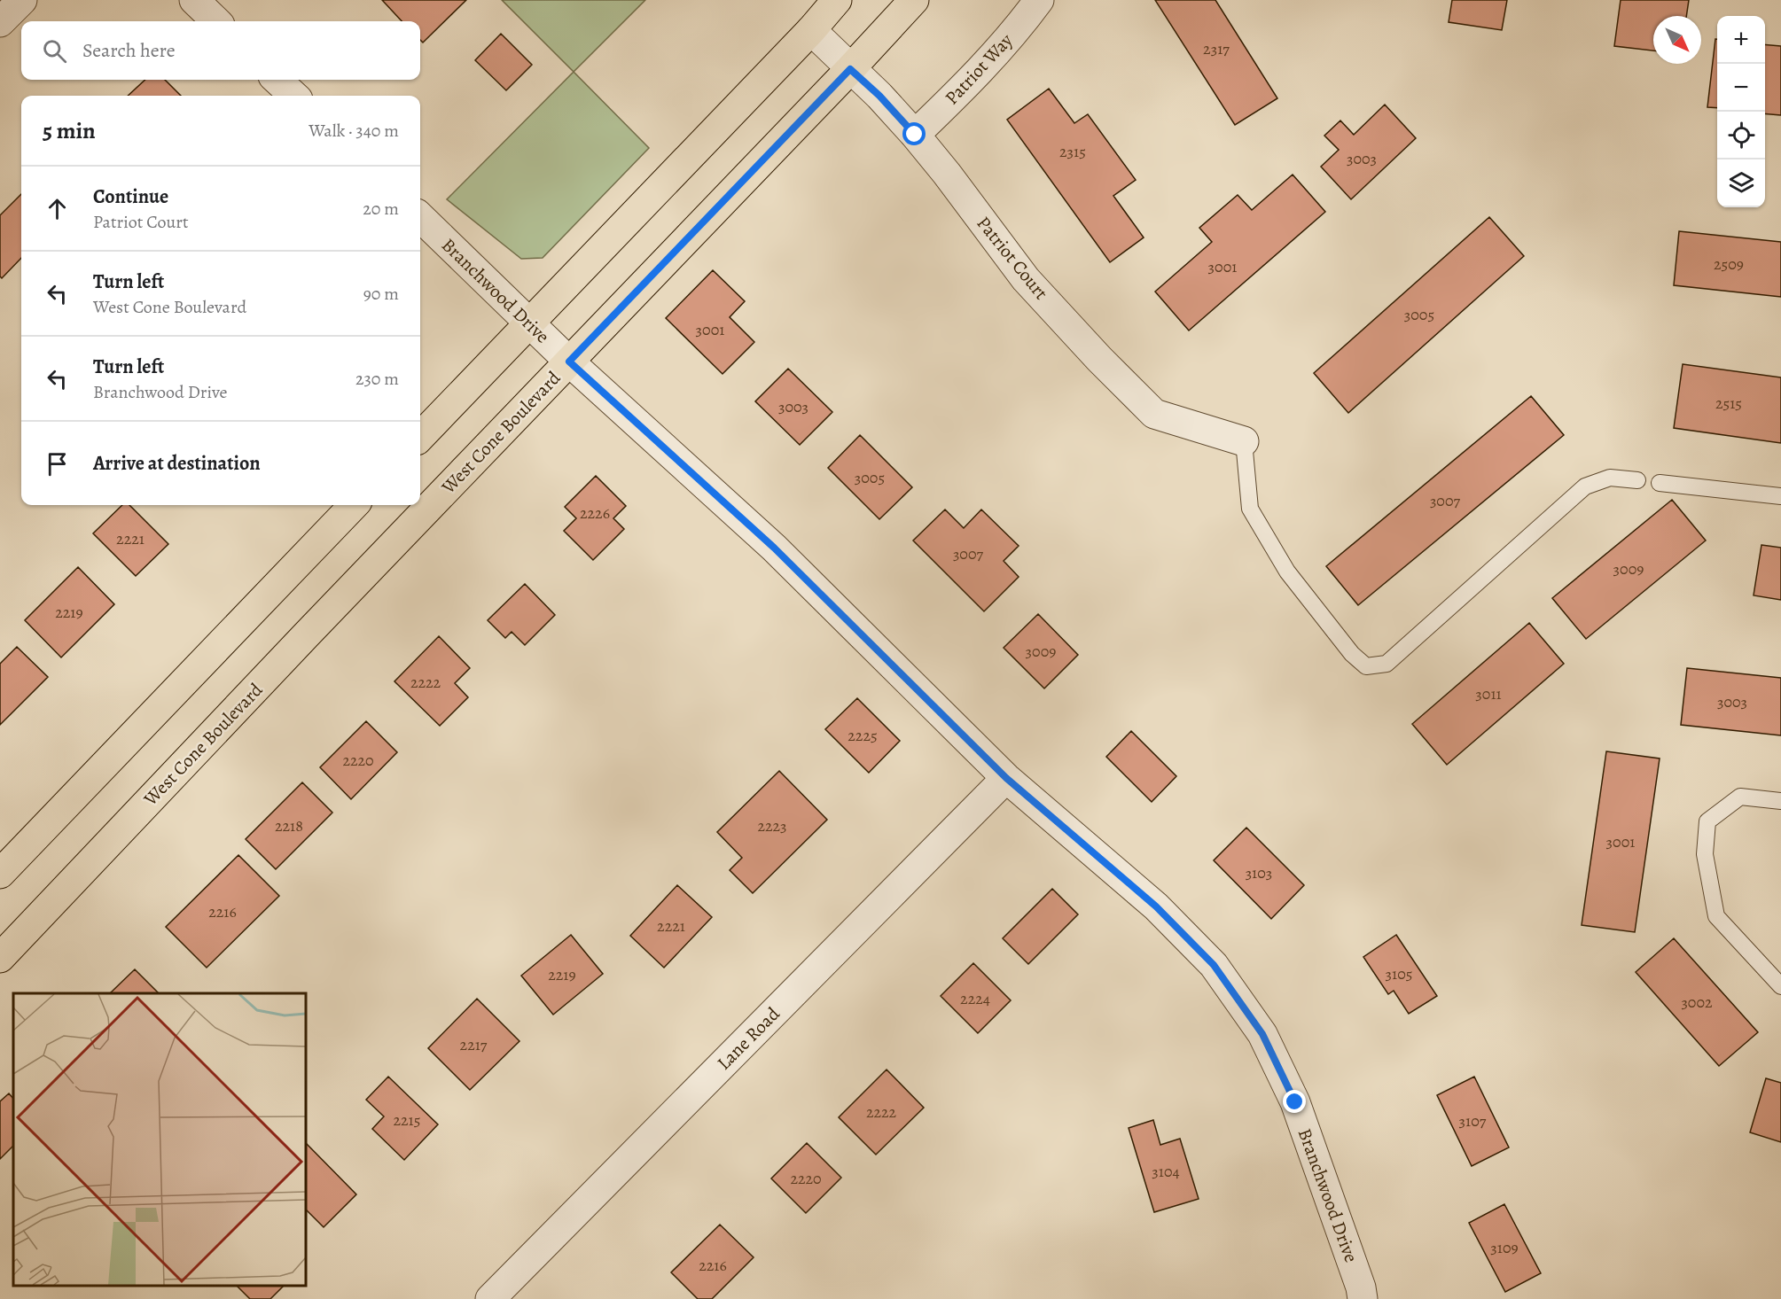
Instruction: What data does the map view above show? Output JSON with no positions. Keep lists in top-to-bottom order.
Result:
{
  "streets": {
    "main road": ["West Cone Boulevard"],
    "street": [
      "Patriot Way",
      "Patriot Court",
      "Branchwood Drive",
      "Lane Road"
    ]
  },
  "crossings": [
    ["Patriot Way", "Patriot Court"],
    ["Patriot Court", "West Cone Boulevard"],
    ["Branchwood Drive", "West Cone Boulevard"],
    ["Branchwood Drive", "Lane Road"]
  ],
  "house_numbers": [
    "2317",
    "2315",
    "3003",
    "2509",
    "3001",
    "3005",
    "3001",
    "2515",
    "3003",
    "3005",
    "3007",
    "2226",
    "2221",
    "3007",
    "3009",
    "2219",
    "3009",
    "2222",
    "3011",
    "3003",
    "2225",
    "2220",
    "2218",
    "2223",
    "3001",
    "3103",
    "2216",
    "2221",
    "3105",
    "2219",
    "2224",
    "3002",
    "2217",
    "2222",
    "2215",
    "3107",
    "3104",
    "2220",
    "3109",
    "2216"
  ],
  "north": "bottom right",
  "page": {
    "map_buttons": ["+", "−"],
    "search": "Search here",
    "heading": ["5 min", "Walk · 340 m"],
    "list": [
      ["Continue", "Patriot Court", "20 m"],
      ["Turn left", "West Cone Boulevard", "90 m"],
      ["Turn left", "Branchwood Drive", "230 m"],
      "Arrive at destination"
    ]
  }
}
